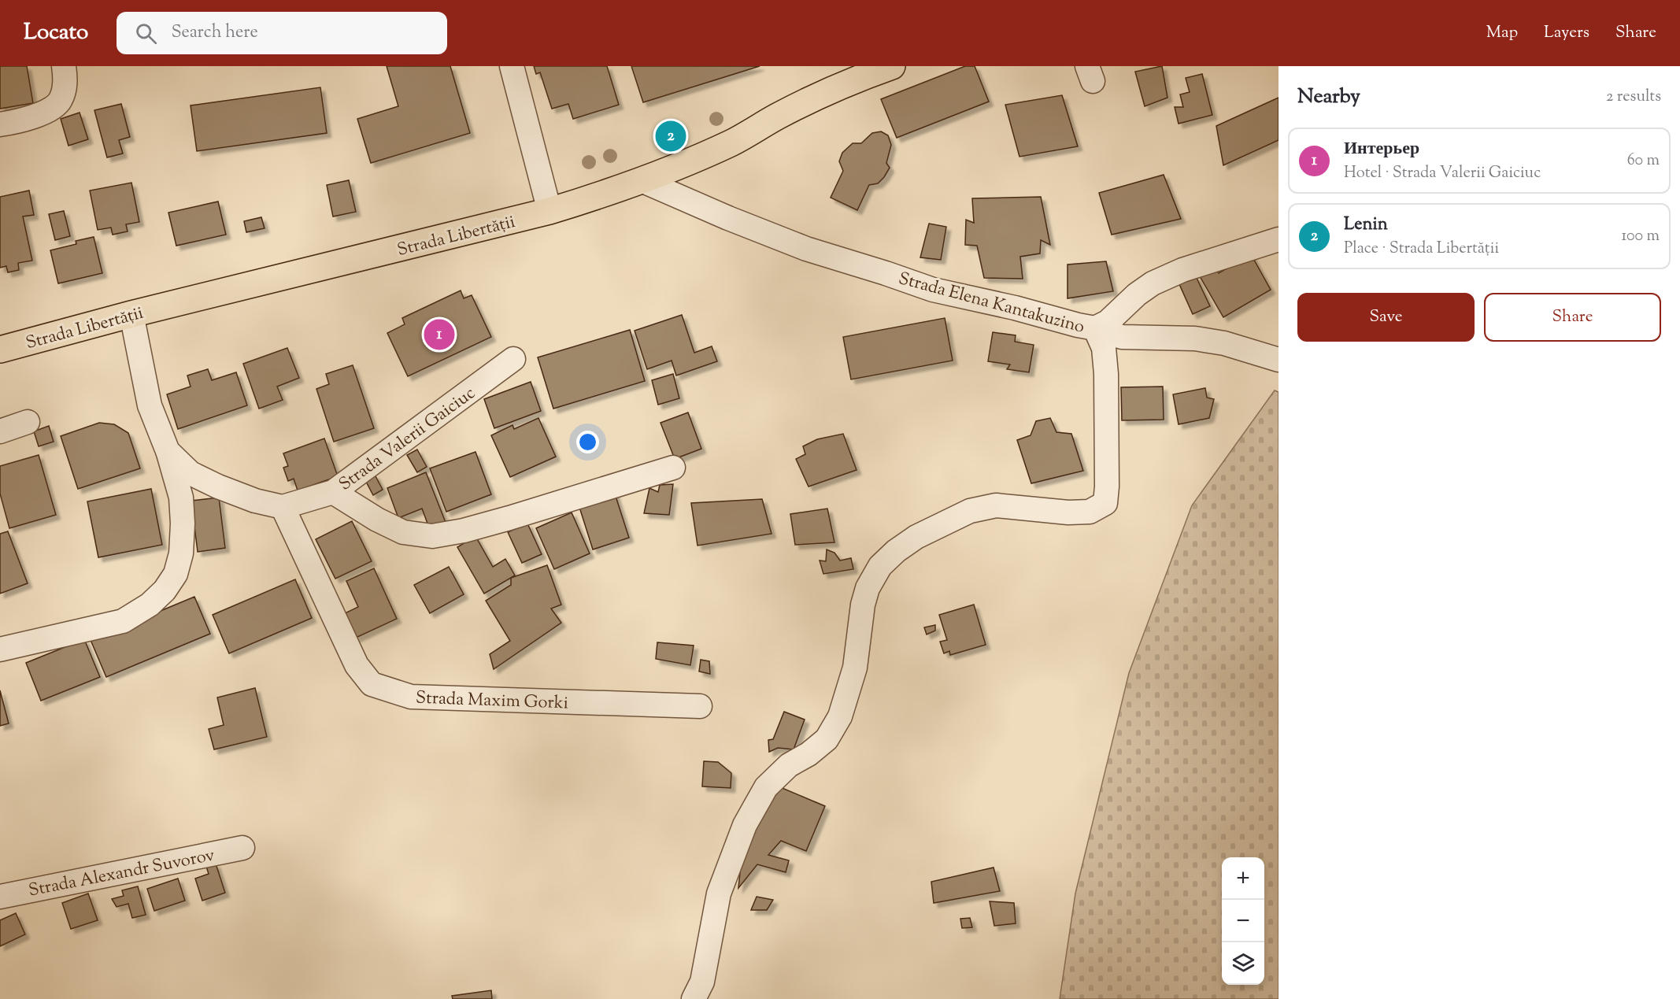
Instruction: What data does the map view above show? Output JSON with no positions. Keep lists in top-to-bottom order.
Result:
{
  "streets": {
    "main road": ["Strada Libertății"],
    "street": [
      "Strada Elena Kantakuzino",
      "Strada Valerii Gaiciuc",
      "Strada Maxim Gorki",
      "Strada Alexandr Suvorov"
    ]
  },
  "crossings": [
    ["Strada Libertății", "Strada Elena Kantakuzino"],
    ["Strada Libertății", "Strada Valerii Gaiciuc"],
    ["Strada Valerii Gaiciuc", "Strada Maxim Gorki"]
  ],
  "page": {
    "header": "Locato",
    "search": "Search here",
    "nav": ["Map", "Layers", "Share"],
    "heading": ["Nearby", "2 results"],
    "pins": ["2", "1"],
    "list": [
      {
        "mark": "1",
        "name": "Интерьер",
        "note": "Hotel · Strada Valerii Gaiciuc",
        "value": "60 m"
      },
      {
        "mark": "2",
        "name": "Lenin",
        "note": "Place · Strada Libertății",
        "value": "100 m"
      }
    ],
    "buttons": ["Save", "Share"],
    "map_buttons": ["+", "−"]
  }
}
